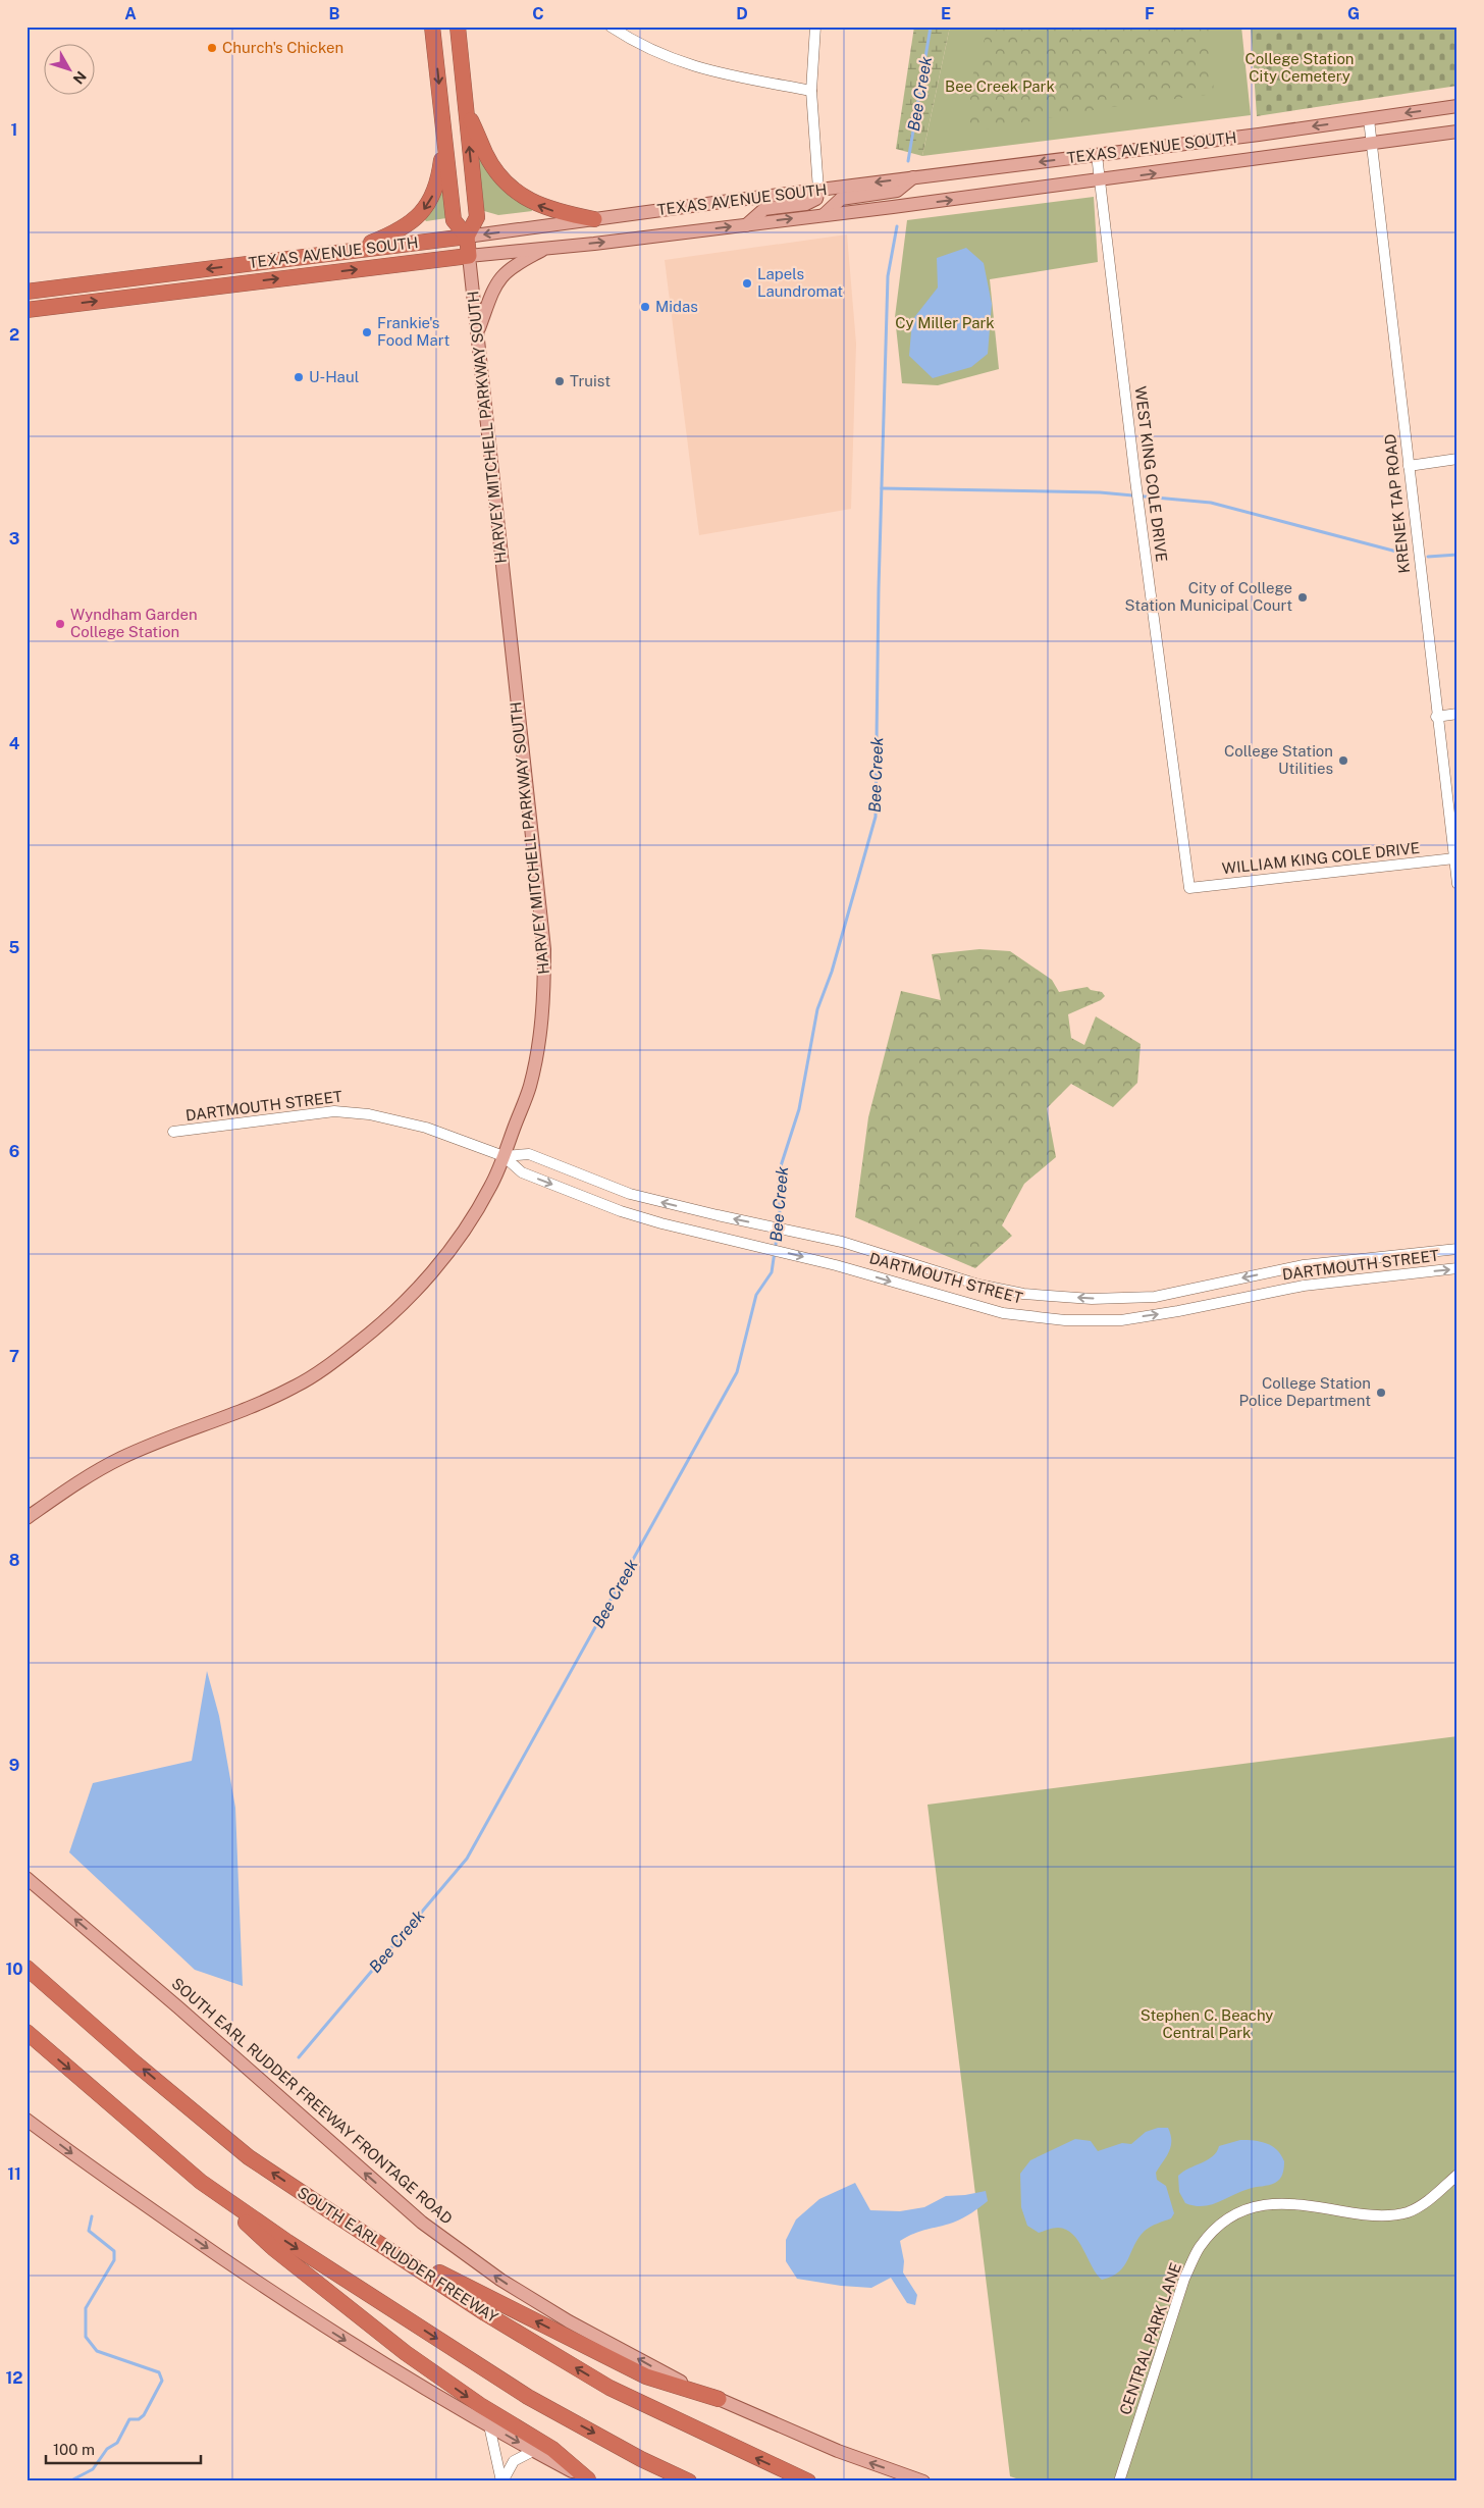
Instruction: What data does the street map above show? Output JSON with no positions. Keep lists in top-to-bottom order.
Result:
{
  "streets": {
    "highway": ["TEXAS AVENUE SOUTH", "HARVEY MITCHELL PARKWAY SOUTH", "SOUTH EARL RUDDER FREEWAY"],
    "main road": ["SOUTH EARL RUDDER FREEWAY FRONTAGE ROAD"],
    "street": [
      "WEST KING COLE DRIVE",
      "KRENEK TAP ROAD",
      "WILLIAM KING COLE DRIVE",
      "DARTMOUTH STREET",
      "CENTRAL PARK LANE"
    ]
  },
  "crossings": [
    ["TEXAS AVENUE SOUTH", "HARVEY MITCHELL PARKWAY SOUTH"],
    ["TEXAS AVENUE SOUTH", "WEST KING COLE DRIVE"],
    ["TEXAS AVENUE SOUTH", "KRENEK TAP ROAD"],
    ["HARVEY MITCHELL PARKWAY SOUTH", "DARTMOUTH STREET"],
    ["WEST KING COLE DRIVE", "WILLIAM KING COLE DRIVE"],
    ["KRENEK TAP ROAD", "WILLIAM KING COLE DRIVE"]
  ],
  "one_way": ["SOUTH EARL RUDDER FREEWAY FRONTAGE ROAD"],
  "water": ["Bee Creek"],
  "parks": [
    "College Station City Cemetery",
    "Bee Creek Park",
    "Cy Miller Park",
    "Stephen C. Beachy Central Park"
  ],
  "places": [
    "Church's Chicken",
    "Lapels Laundromat",
    "Midas",
    "Frankie's Food Mart",
    "U-Haul",
    "Truist",
    "City of College Station Municipal Court",
    "Wyndham Garden College Station",
    "College Station Utilities",
    "College Station Police Department"
  ],
  "scale_bar": "100 m",
  "north": "bottom right",
  "grid": {
    "columns": [
      "A",
      "B",
      "C",
      "D",
      "E",
      "F",
      "G"
    ],
    "rows": [
      "1",
      "2",
      "3",
      "4",
      "5",
      "6",
      "7",
      "8",
      "9",
      "10",
      "11",
      "12"
    ]
  }
}
